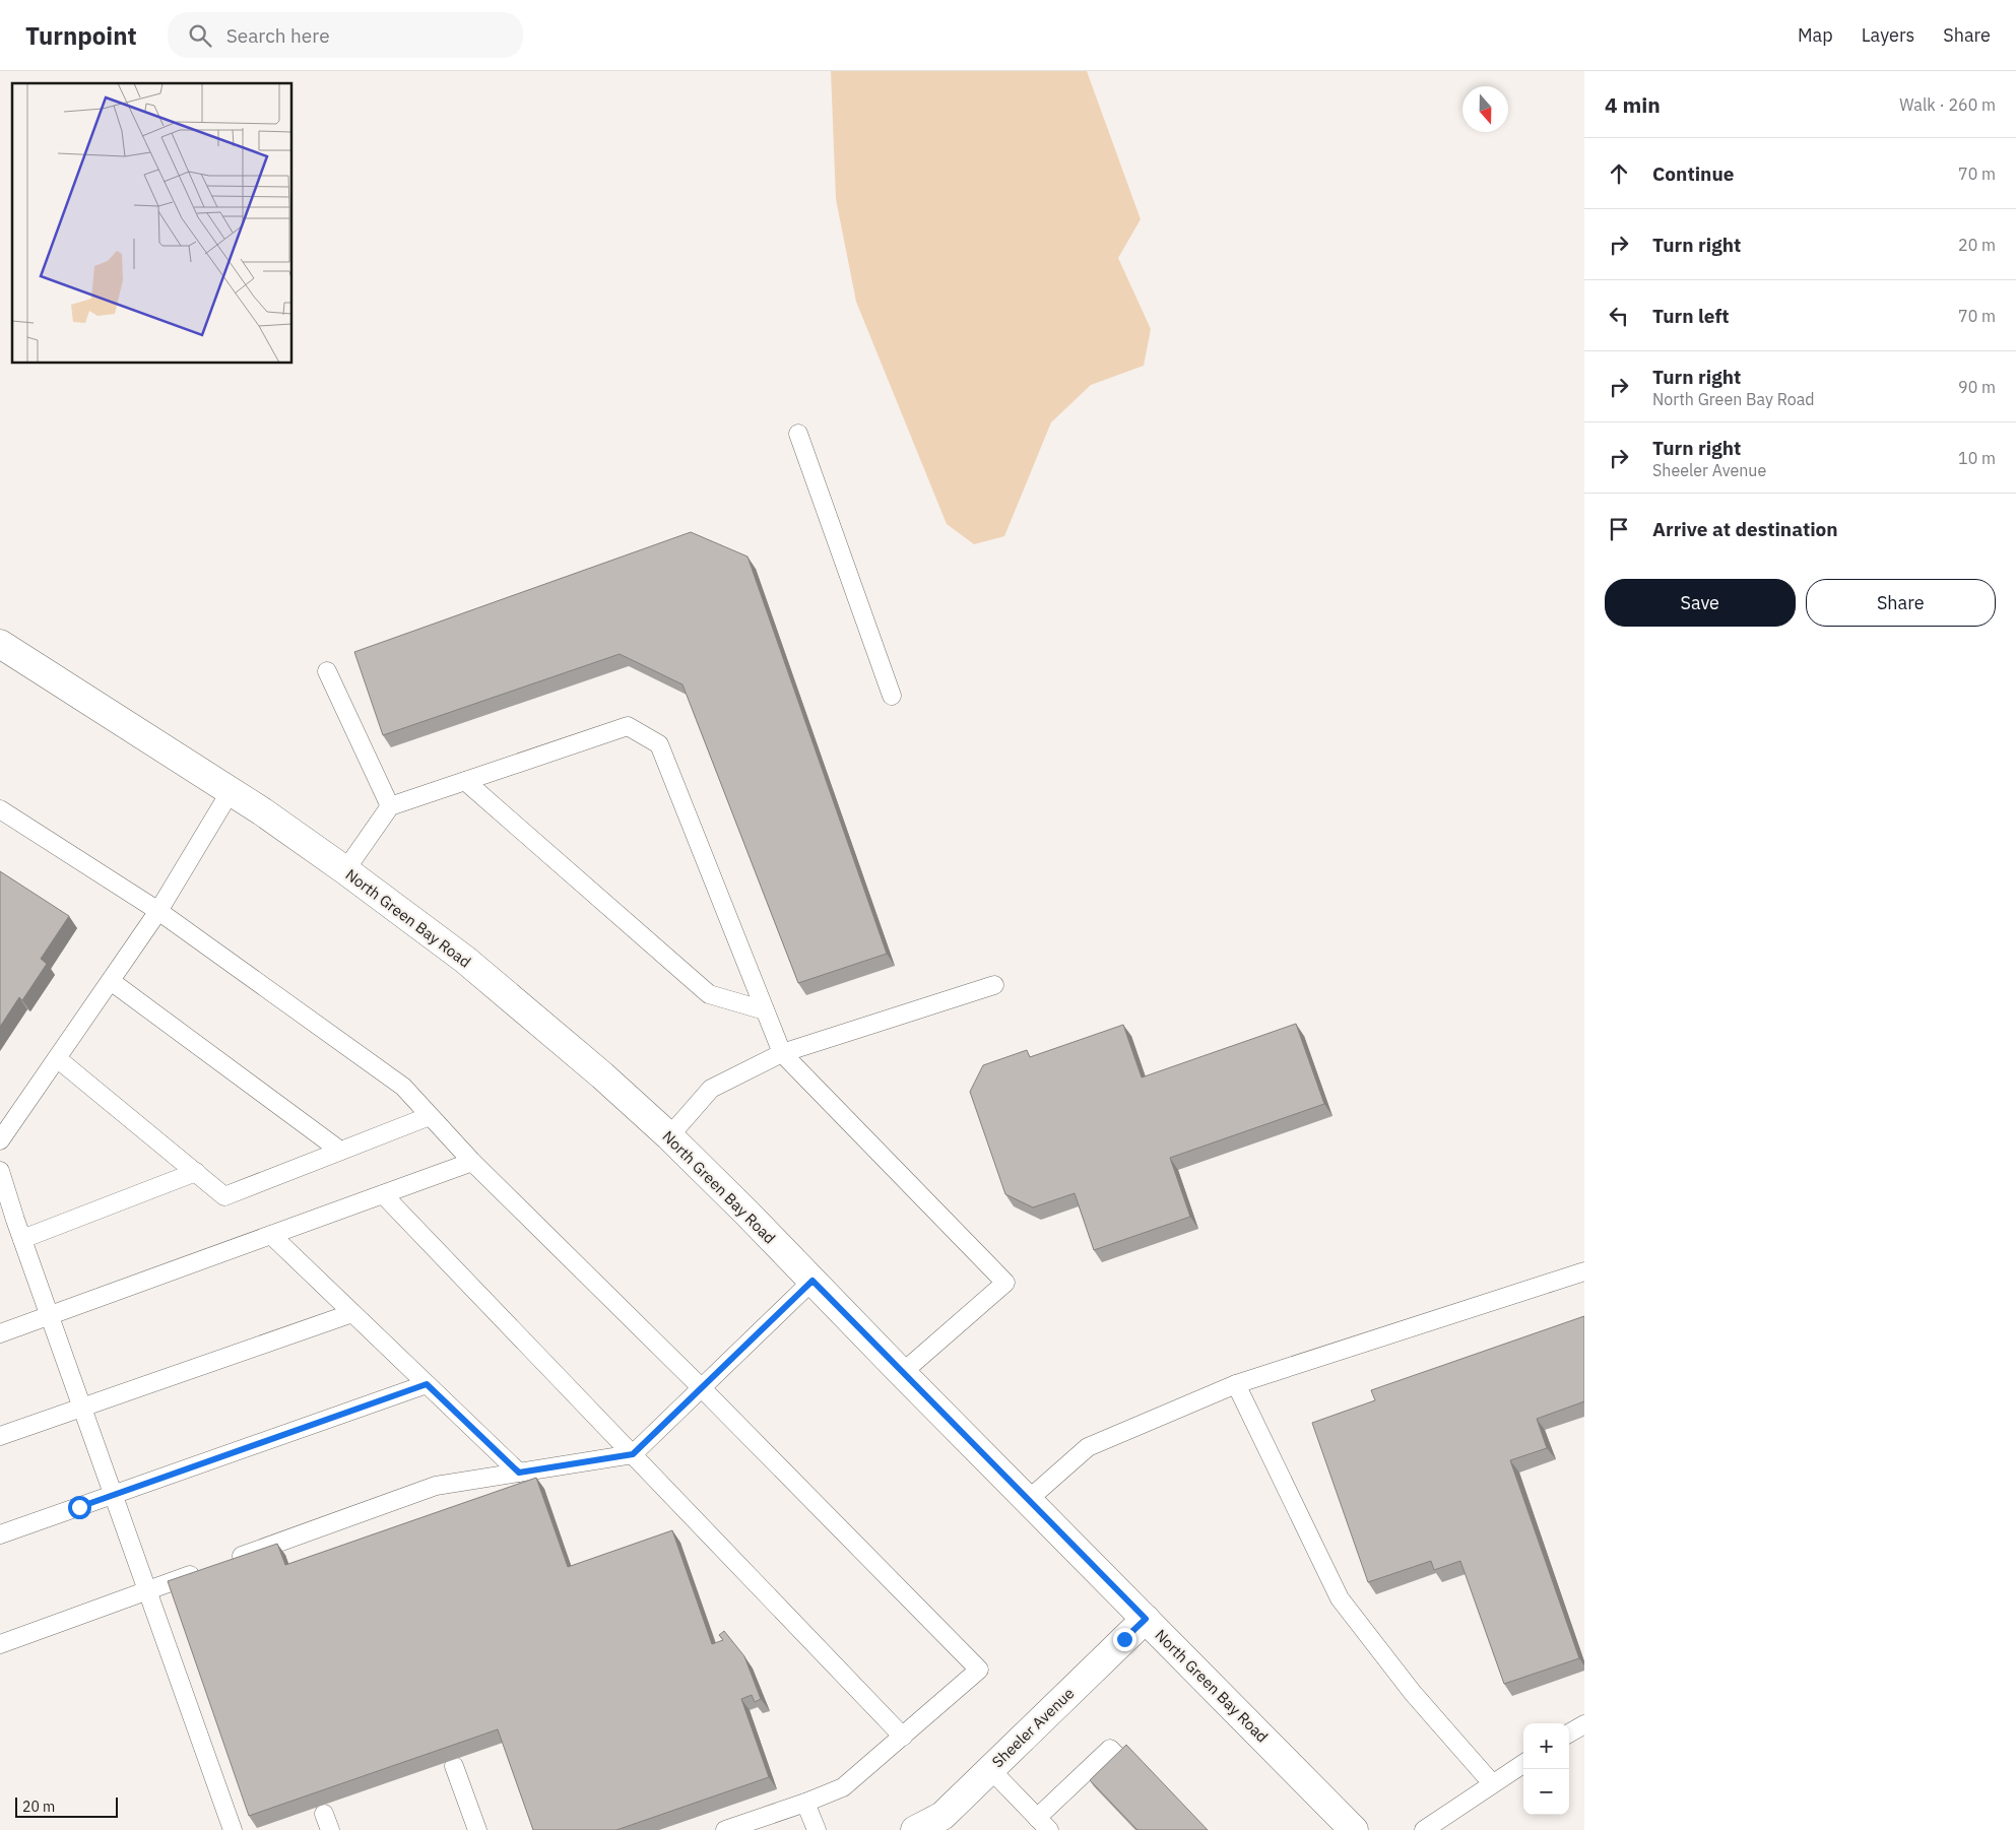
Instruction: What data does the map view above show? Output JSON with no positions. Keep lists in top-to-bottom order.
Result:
{
  "streets": {
    "main road": ["North Green Bay Road", "Sheeler Avenue"]
  },
  "crossings": [
    ["North Green Bay Road", "Sheeler Avenue"]
  ],
  "scale_bar": "20 m",
  "north": "bottom",
  "page": {
    "header": "Turnpoint",
    "search": "Search here",
    "nav": ["Map", "Layers", "Share"],
    "heading": ["4 min", "Walk · 260 m"],
    "list": [
      ["Continue", "70 m"],
      ["Turn right", "20 m"],
      ["Turn left", "70 m"],
      ["Turn right", "North Green Bay Road", "90 m"],
      ["Turn right", "Sheeler Avenue", "10 m"],
      "Arrive at destination"
    ],
    "buttons": ["Save", "Share"],
    "map_buttons": ["+", "−"],
    "scale": "20 m"
  }
}
